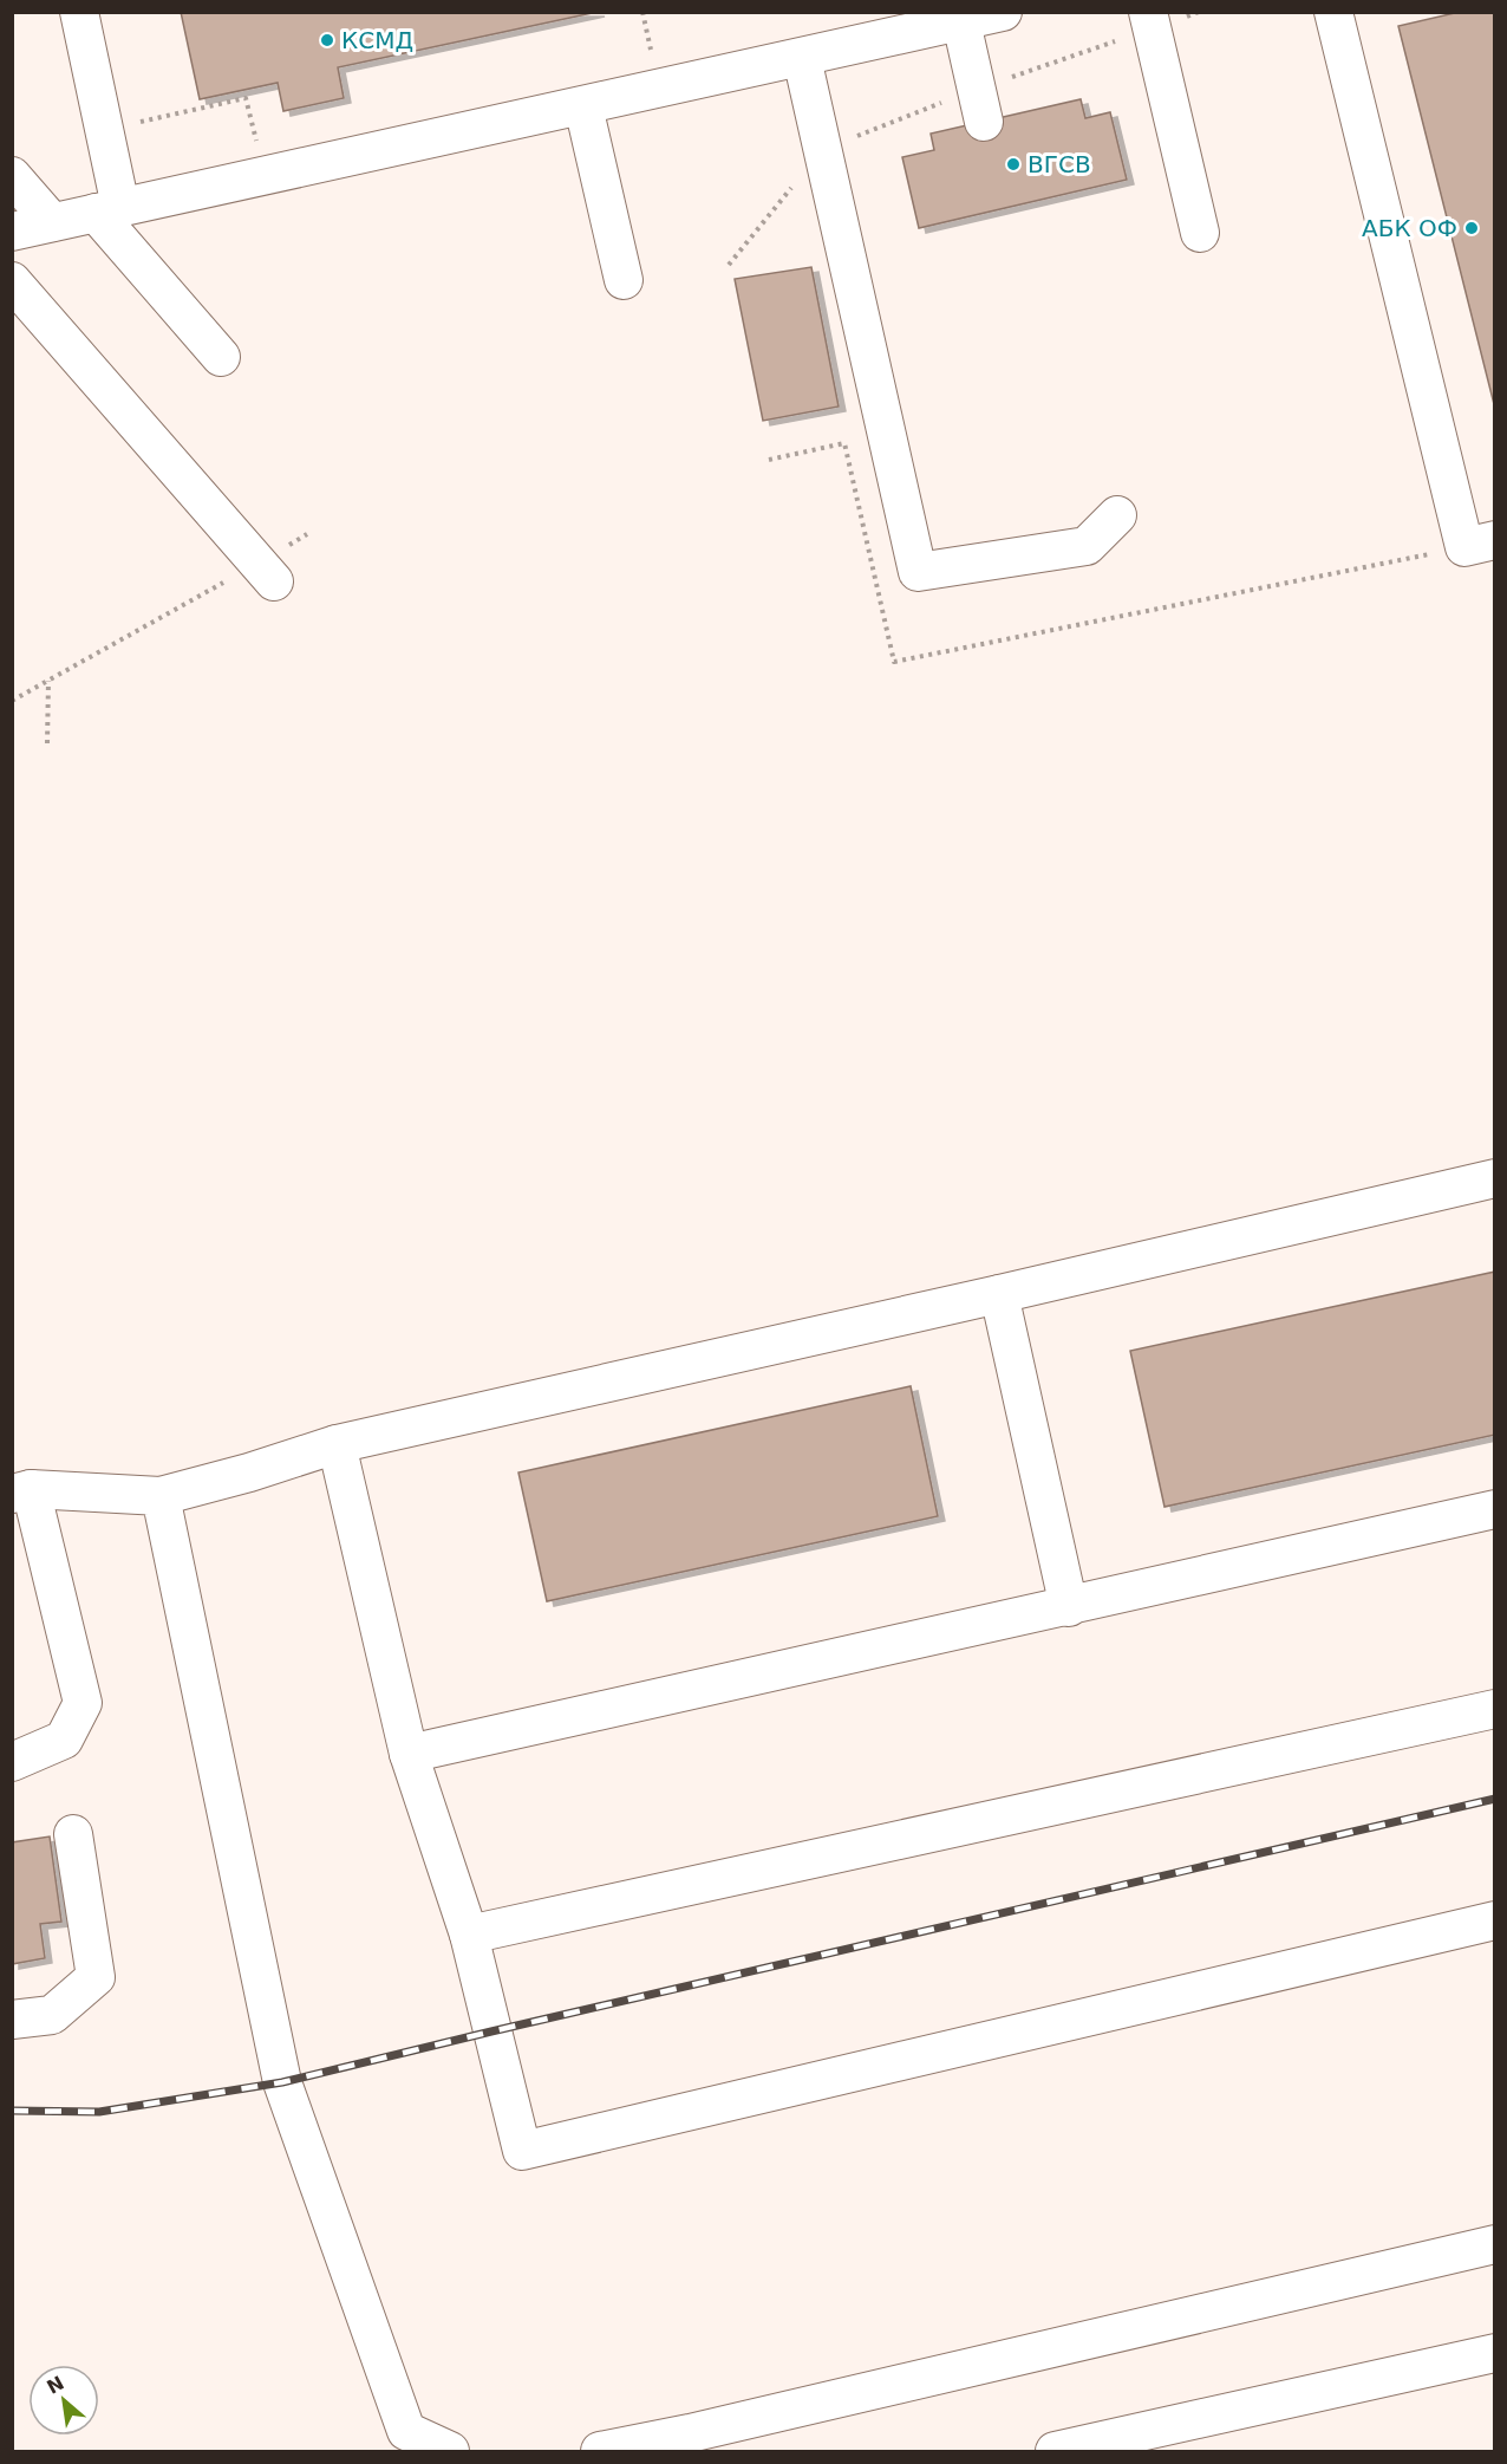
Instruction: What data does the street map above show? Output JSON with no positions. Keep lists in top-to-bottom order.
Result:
{
  "places": ["КСМД", "ВГСВ", "АБК ОФ"],
  "north": "top left"
}
